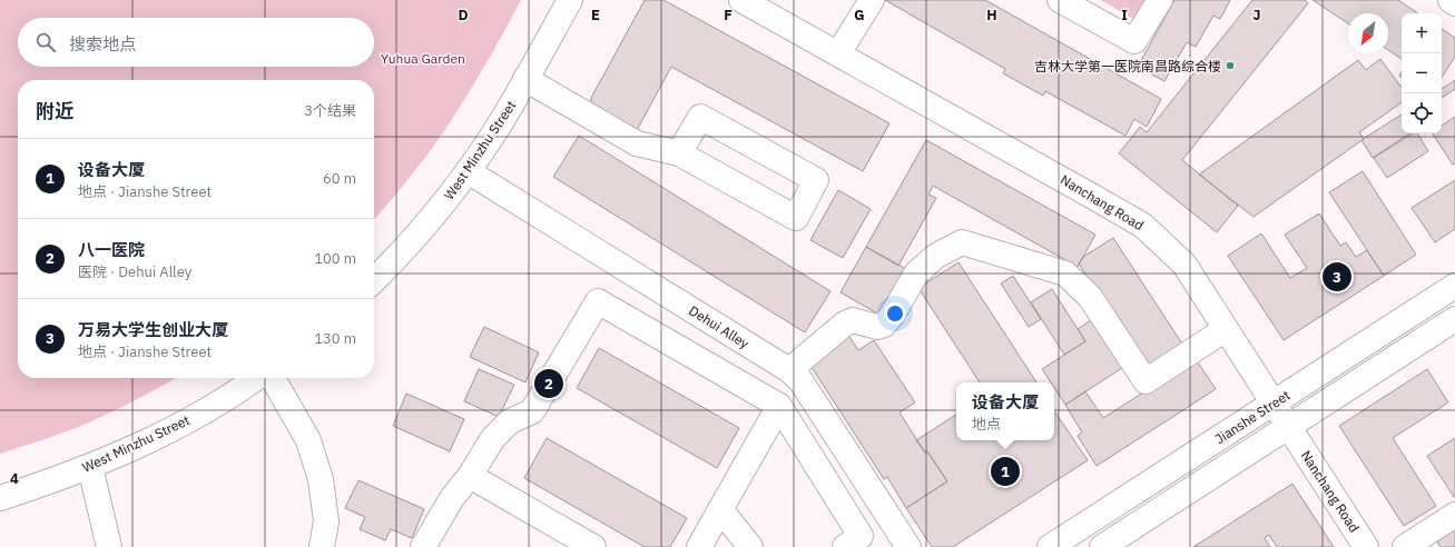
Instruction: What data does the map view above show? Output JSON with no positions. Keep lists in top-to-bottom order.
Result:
{
  "streets": {
    "street": [
      "West Minzhu Street",
      "Nanchang Road",
      "Dehui Alley",
      "Jianshe Street"
    ]
  },
  "crossings": [
    ["West Minzhu Street", "Dehui Alley"],
    ["Nanchang Road", "Jianshe Street"]
  ],
  "parks": ["Yuhua Garden"],
  "places": ["吉林大学第一医院南昌路综合楼"],
  "north": "bottom left",
  "page": {
    "map_buttons": ["+", "−"],
    "search": "搜索地点",
    "heading": ["附近", "3个结果"],
    "list": [
      {
        "mark": "1",
        "name": "设备大厦",
        "note": "地点 · Jianshe Street",
        "value": "60 m"
      },
      {
        "mark": "2",
        "name": "八一医院",
        "note": "医院 · Dehui Alley",
        "value": "100 m"
      },
      {
        "mark": "3",
        "name": "万易大学生创业大厦",
        "note": "地点 · Jianshe Street",
        "value": "130 m"
      }
    ],
    "pins": ["3", "2", "1"],
    "popup": ["设备大厦", "地点"]
  },
  "grid": {
    "columns": [
      "D",
      "E",
      "F",
      "G",
      "H",
      "I",
      "J"
    ],
    "rows": ["4"]
  }
}
